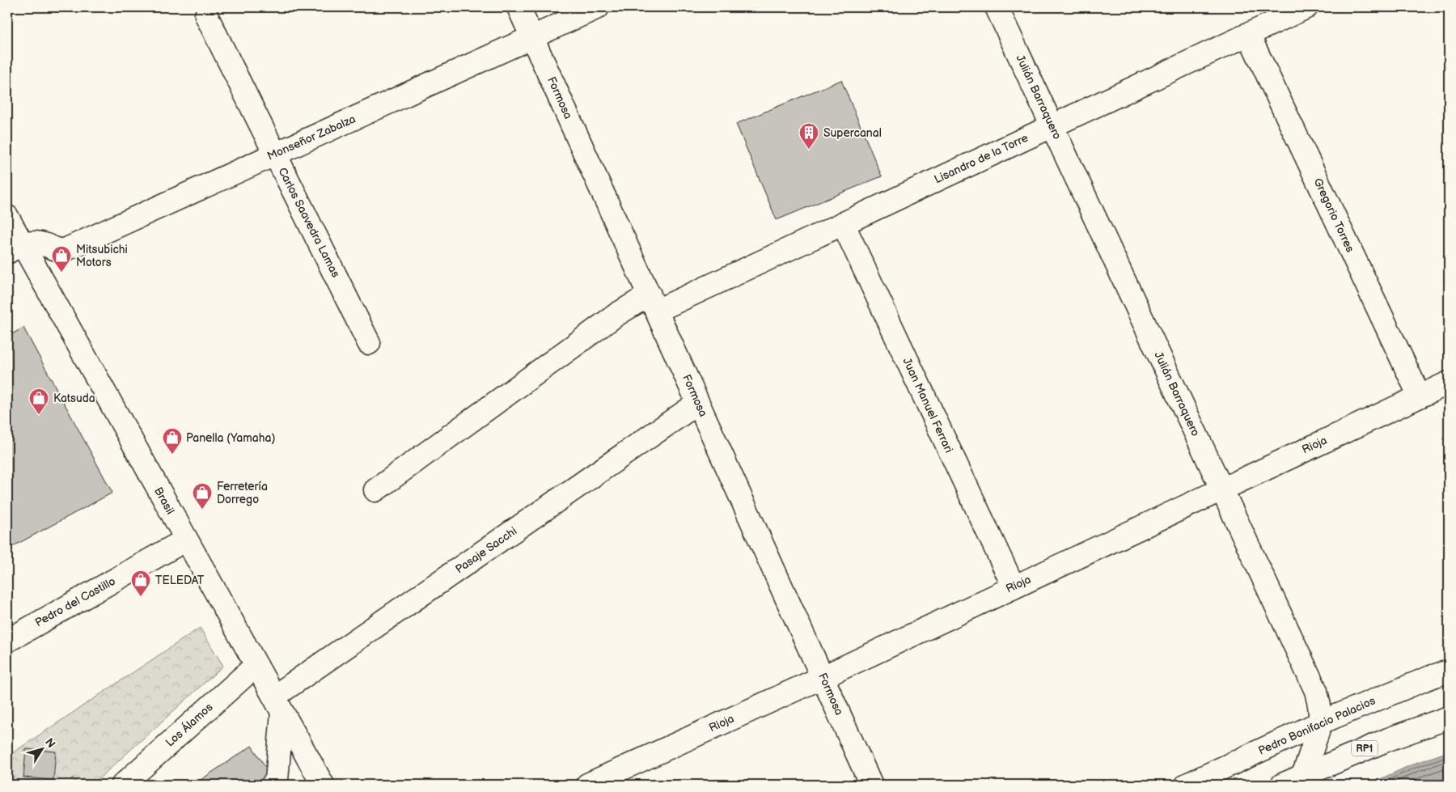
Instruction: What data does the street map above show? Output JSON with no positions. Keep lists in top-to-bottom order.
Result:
{
  "streets": {
    "main road": [
      "Julián Barraquero",
      "Formosa",
      "Monseñor Zabalza",
      "Lisandro de la Torre",
      "Gregorio Torres",
      "Carlos Saavedra Lamas",
      "Juan Manuel Ferrari",
      "Rioja",
      "Brasil",
      "Pasaje Sacchi",
      "Pedro del Castillo",
      "Los Álamos",
      "Pedro Bonifacio Palacios",
      "RP1"
    ]
  },
  "crossings": [
    ["Julián Barraquero", "Lisandro de la Torre"],
    ["Julián Barraquero", "Rioja"],
    ["Julián Barraquero", "Pedro Bonifacio Palacios"],
    ["Julián Barraquero", "RP1"],
    ["Formosa", "Monseñor Zabalza"],
    ["Formosa", "Lisandro de la Torre"],
    ["Formosa", "Rioja"],
    ["Formosa", "Pasaje Sacchi"],
    ["Monseñor Zabalza", "Carlos Saavedra Lamas"],
    ["Monseñor Zabalza", "Brasil"],
    ["Lisandro de la Torre", "Gregorio Torres"],
    ["Lisandro de la Torre", "Juan Manuel Ferrari"],
    ["Gregorio Torres", "Rioja"],
    ["Juan Manuel Ferrari", "Rioja"],
    ["Brasil", "Pasaje Sacchi"],
    ["Brasil", "Pedro del Castillo"],
    ["Brasil", "Los Álamos"]
  ],
  "places": {
    "building": ["Supercanal"],
    "shop": [
      "Mitsubichi Motors",
      "Katsuda",
      "Panella (Yamaha)",
      "Ferretería Dorrego",
      "TELEDAT"
    ]
  },
  "north": "top right"
}
